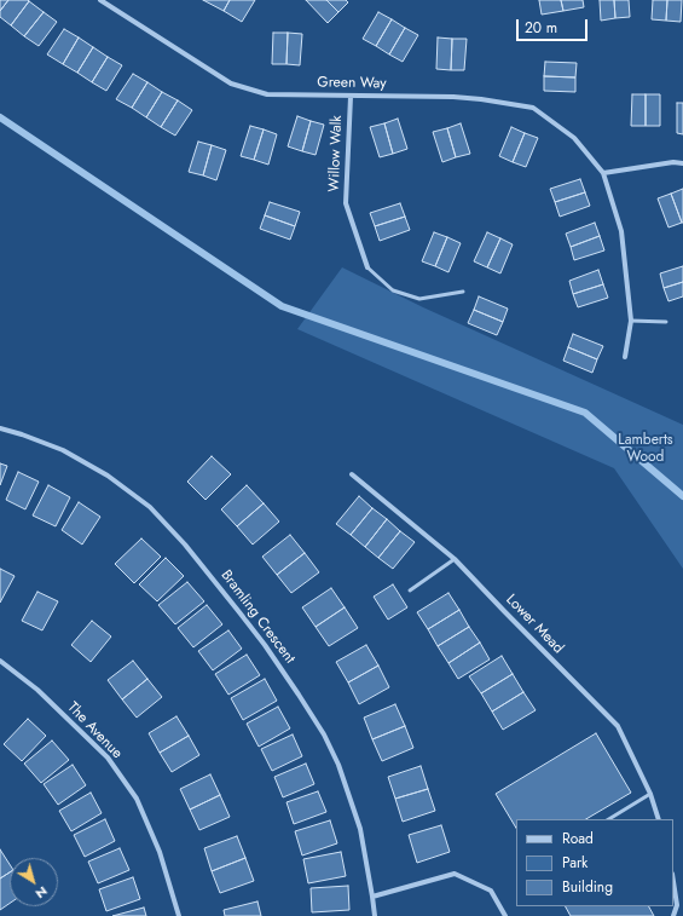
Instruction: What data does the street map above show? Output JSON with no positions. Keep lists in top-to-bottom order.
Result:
{
  "streets": {
    "street": [
      "Green Way",
      "Willow Walk",
      "Bramling Crescent",
      "Lower Mead",
      "The Avenue"
    ]
  },
  "crossings": [
    ["Green Way", "Willow Walk"]
  ],
  "parks": ["Lamberts Wood"],
  "legend": ["Road", "Park", "Building"],
  "scale_bar": "20 m",
  "north": "bottom right"
}
